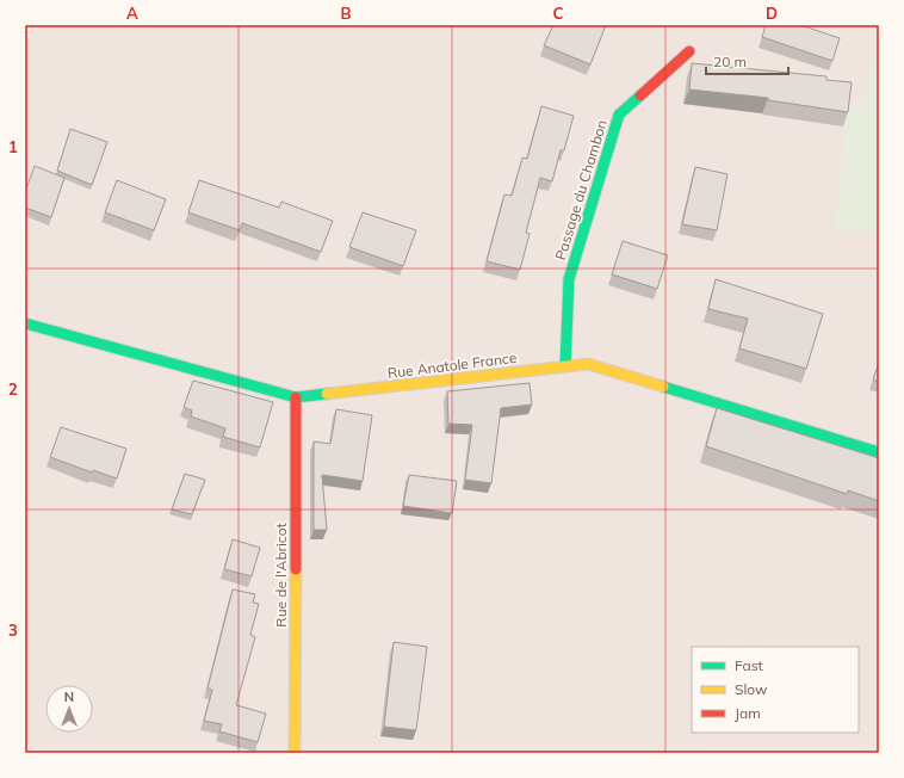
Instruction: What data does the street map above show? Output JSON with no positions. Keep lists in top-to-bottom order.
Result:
{
  "streets": {
    "street": ["Passage du Chambon", "Rue Anatole France", "Rue de l'Abricot"]
  },
  "crossings": [
    ["Passage du Chambon", "Rue Anatole France"],
    ["Rue Anatole France", "Rue de l'Abricot"]
  ],
  "legend": ["Fast", "Slow", "Jam"],
  "scale_bar": "20 m",
  "north": "top",
  "grid": {
    "columns": [
      "A",
      "B",
      "C",
      "D"
    ],
    "rows": ["1", "2", "3"]
  }
}
